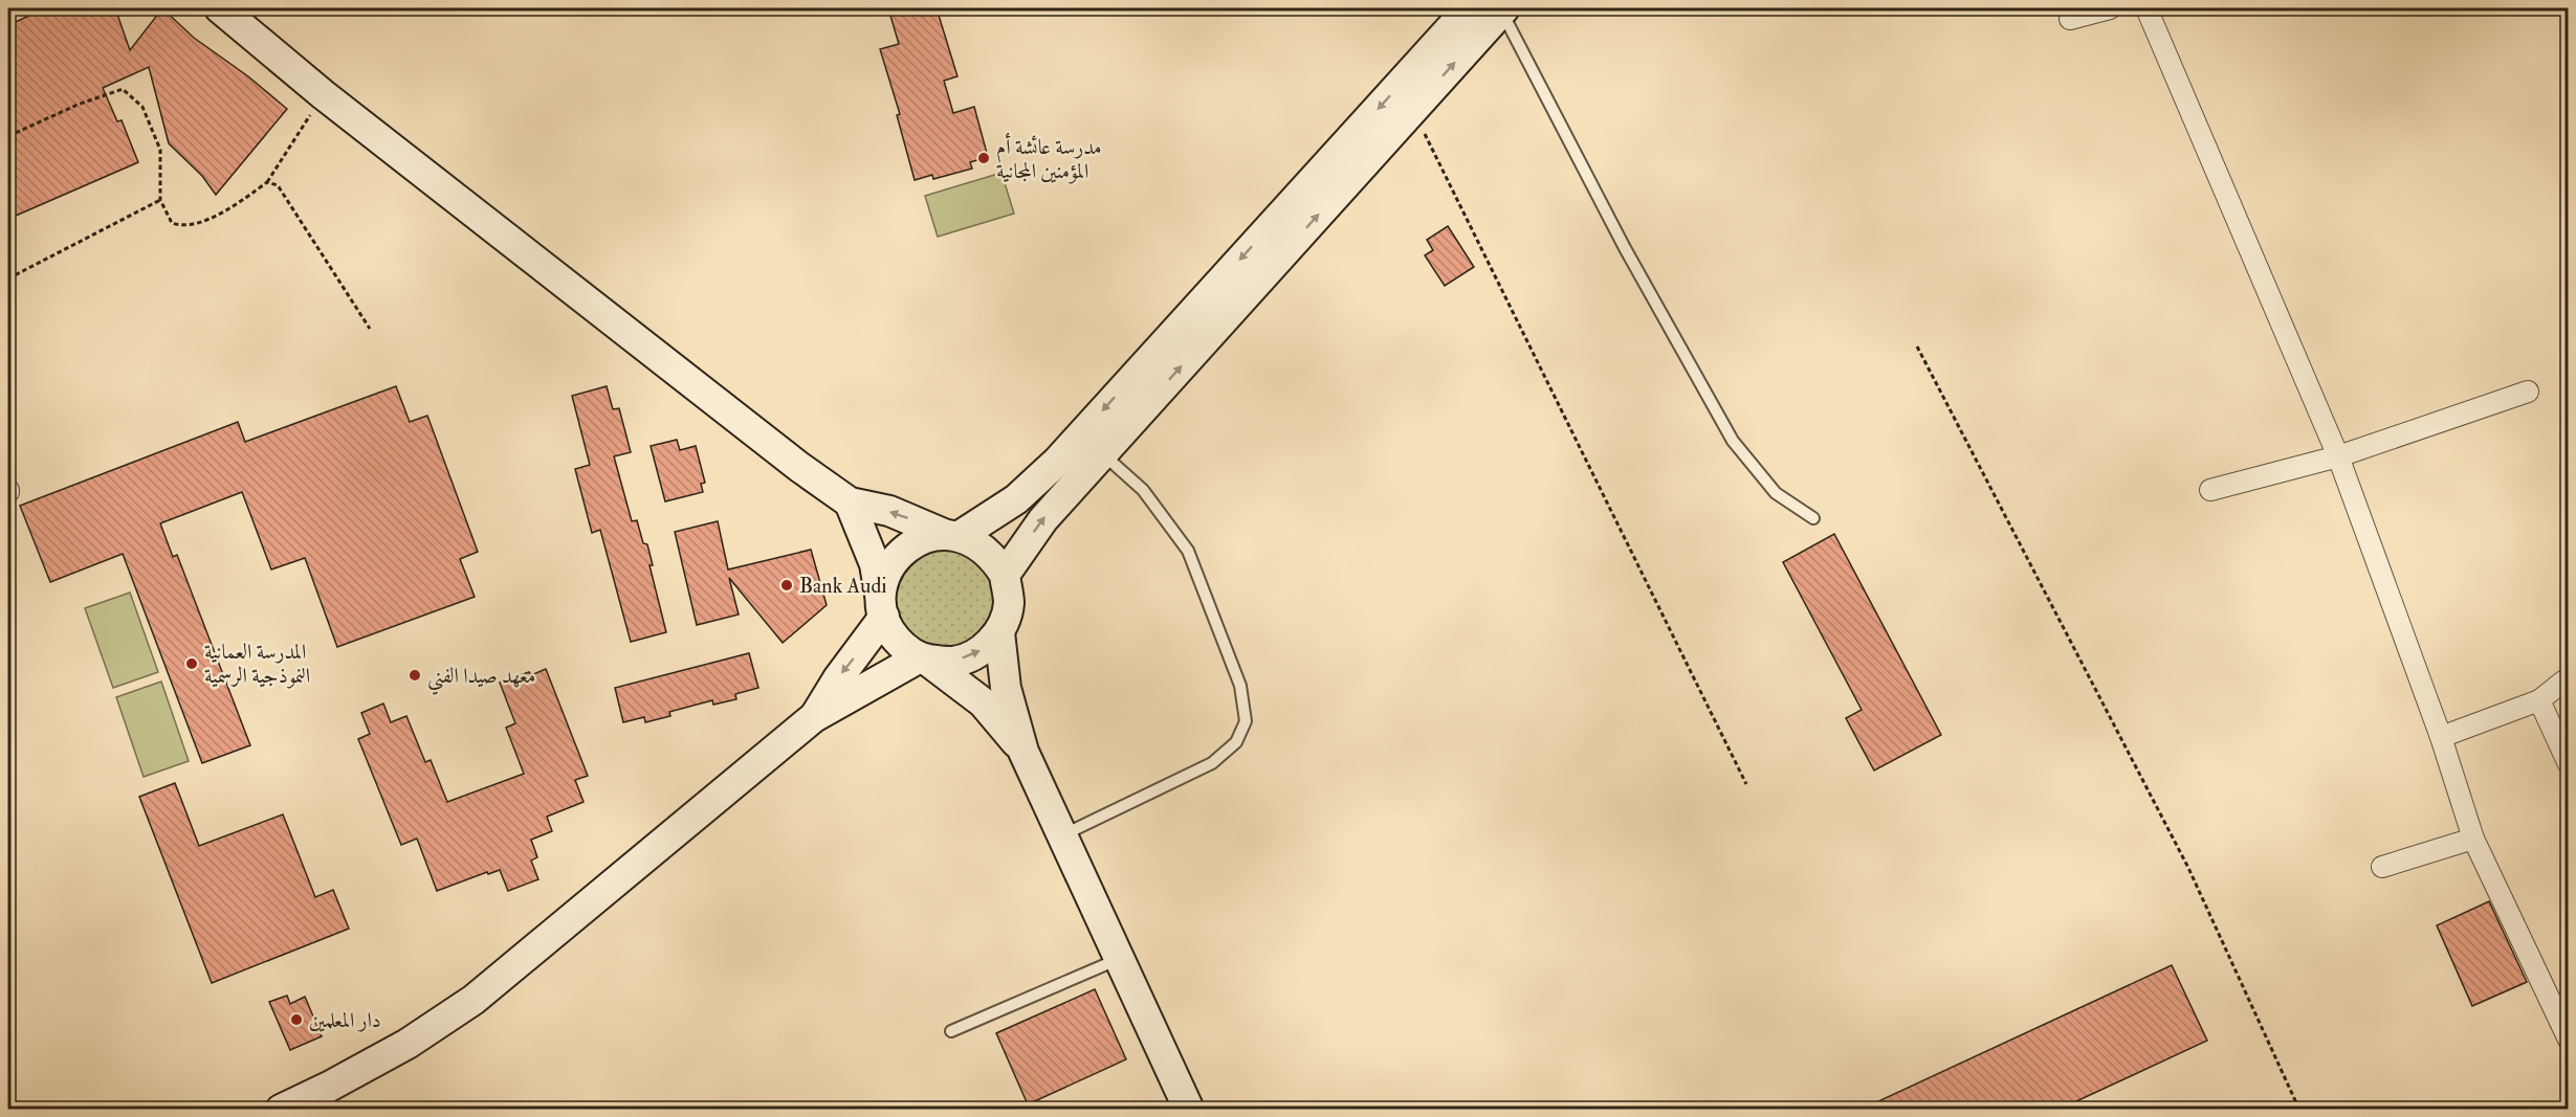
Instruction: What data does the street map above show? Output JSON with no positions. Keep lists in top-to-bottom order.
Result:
{
  "places": [
    "مدرسة عائشة أم المؤمنين المجانية",
    "Bank Audi",
    "المدرسة العمانية النموذجية الرسمية",
    "معهد صيدا الفني",
    "دار المعلمين"
  ]
}
